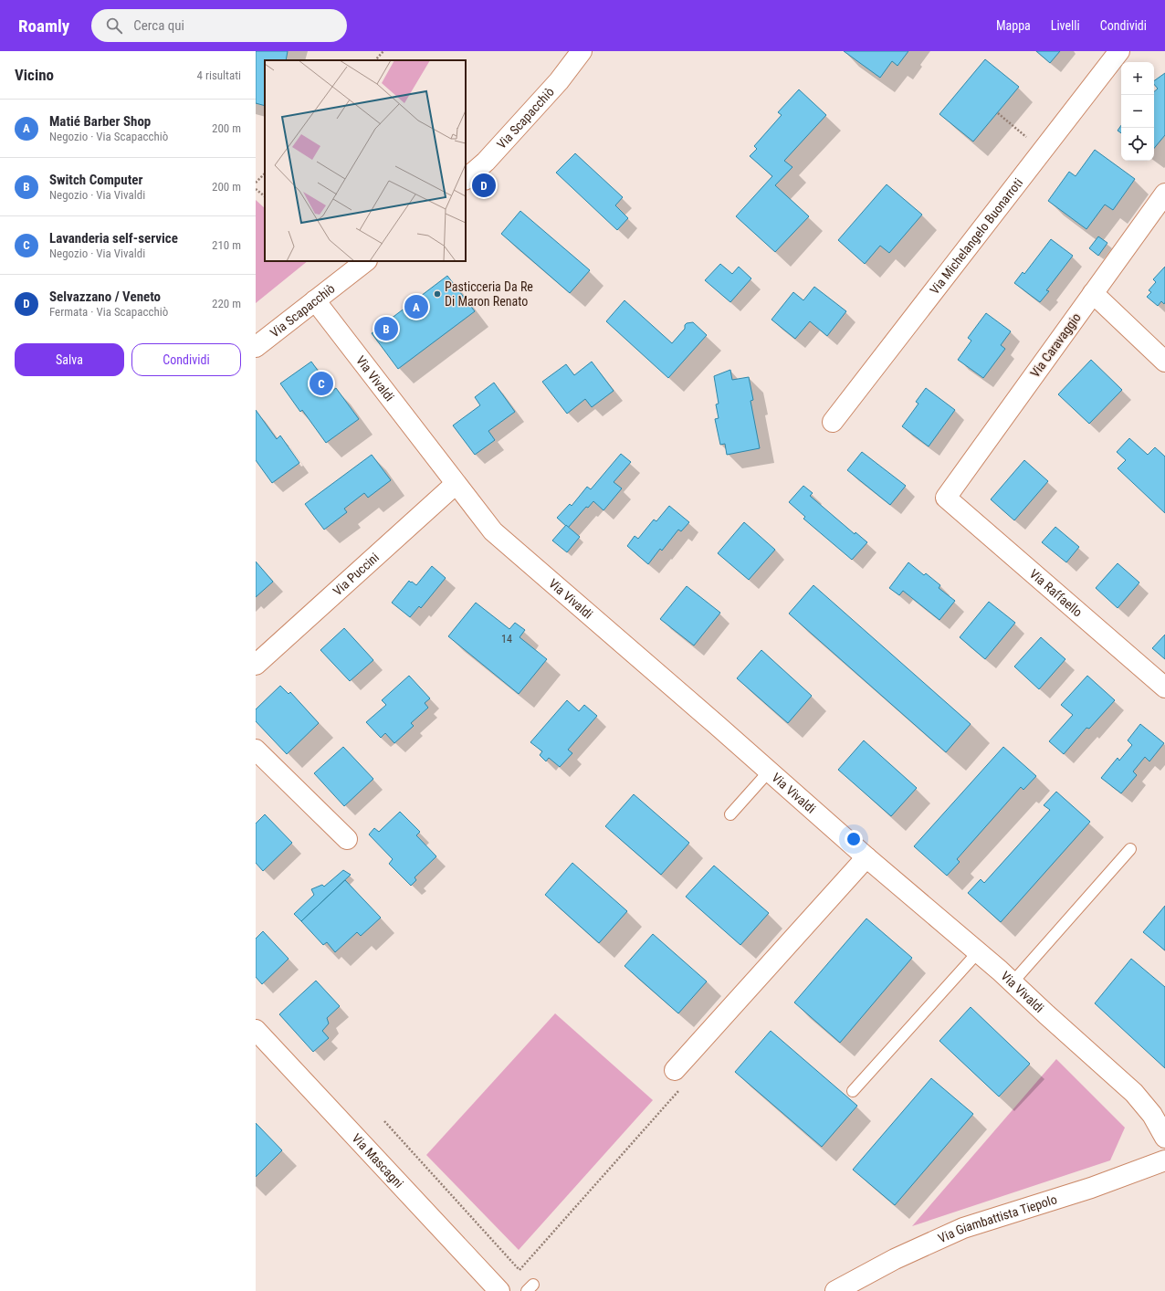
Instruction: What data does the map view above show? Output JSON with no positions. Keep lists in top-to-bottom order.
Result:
{
  "streets": {
    "street": [
      "Via Scapacchiò",
      "Via Michelangelo Buonarroti",
      "Via Caravaggio",
      "Via Vivaldi",
      "Via Puccini",
      "Via Raffaello",
      "Via Mascagni",
      "Via Giambattista Tiepolo"
    ]
  },
  "crossings": [
    ["Via Scapacchiò", "Via Vivaldi"],
    ["Via Caravaggio", "Via Raffaello"],
    ["Via Vivaldi", "Via Puccini"]
  ],
  "places": ["Pasticceria Da Re Di Maron Renato"],
  "house_numbers": ["14"],
  "page": {
    "header": "Roamly",
    "search": "Cerca qui",
    "nav": ["Mappa", "Livelli", "Condividi"],
    "heading": ["Vicino", "4 risultati"],
    "map_buttons": ["+", "−"],
    "list": [
      {
        "mark": "A",
        "name": "Matié Barber Shop",
        "note": "Negozio · Via Scapacchiò",
        "value": "200 m"
      },
      {
        "mark": "B",
        "name": "Switch Computer",
        "note": "Negozio · Via Vivaldi",
        "value": "200 m"
      },
      {
        "mark": "C",
        "name": "Lavanderia self-service",
        "note": "Negozio · Via Vivaldi",
        "value": "210 m"
      },
      {
        "mark": "D",
        "name": "Selvazzano / Veneto",
        "note": "Fermata · Via Scapacchiò",
        "value": "220 m"
      }
    ],
    "pins": [
      "D",
      "A",
      "B",
      "C"
    ],
    "buttons": ["Salva", "Condividi"]
  }
}
